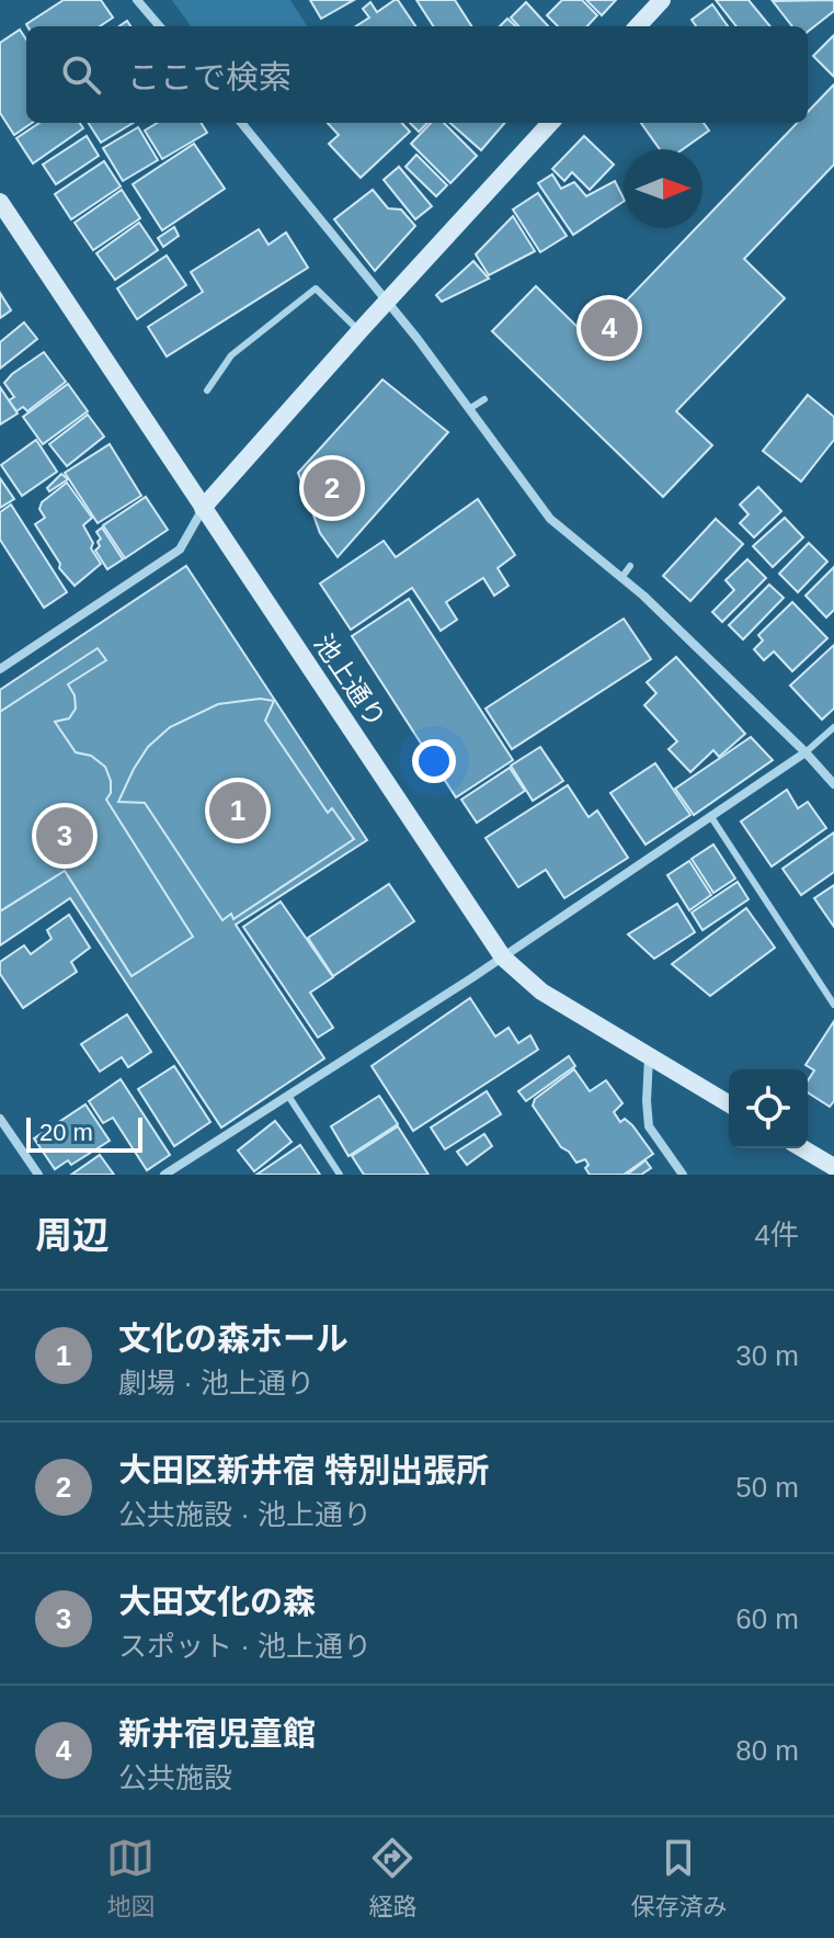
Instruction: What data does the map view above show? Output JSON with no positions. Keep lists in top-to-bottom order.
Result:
{
  "streets": {
    "main road": ["池上通り"]
  },
  "scale_bar": "20 m",
  "north": "right",
  "page": {
    "search": "ここで検索",
    "pins": [
      "4",
      "2",
      "1",
      "3"
    ],
    "scale": "20 m",
    "heading": ["周辺", "4件"],
    "list": [
      {
        "mark": "1",
        "name": "文化の森ホール",
        "note": "劇場 · 池上通り",
        "value": "30 m"
      },
      {
        "mark": "2",
        "name": "大田区新井宿 特別出張所",
        "note": "公共施設 · 池上通り",
        "value": "50 m"
      },
      {
        "mark": "3",
        "name": "大田文化の森",
        "note": "スポット · 池上通り",
        "value": "60 m"
      },
      {
        "mark": "4",
        "name": "新井宿児童館",
        "note": "公共施設",
        "value": "80 m"
      }
    ],
    "nav": ["地図", "経路", "保存済み"]
  }
}
